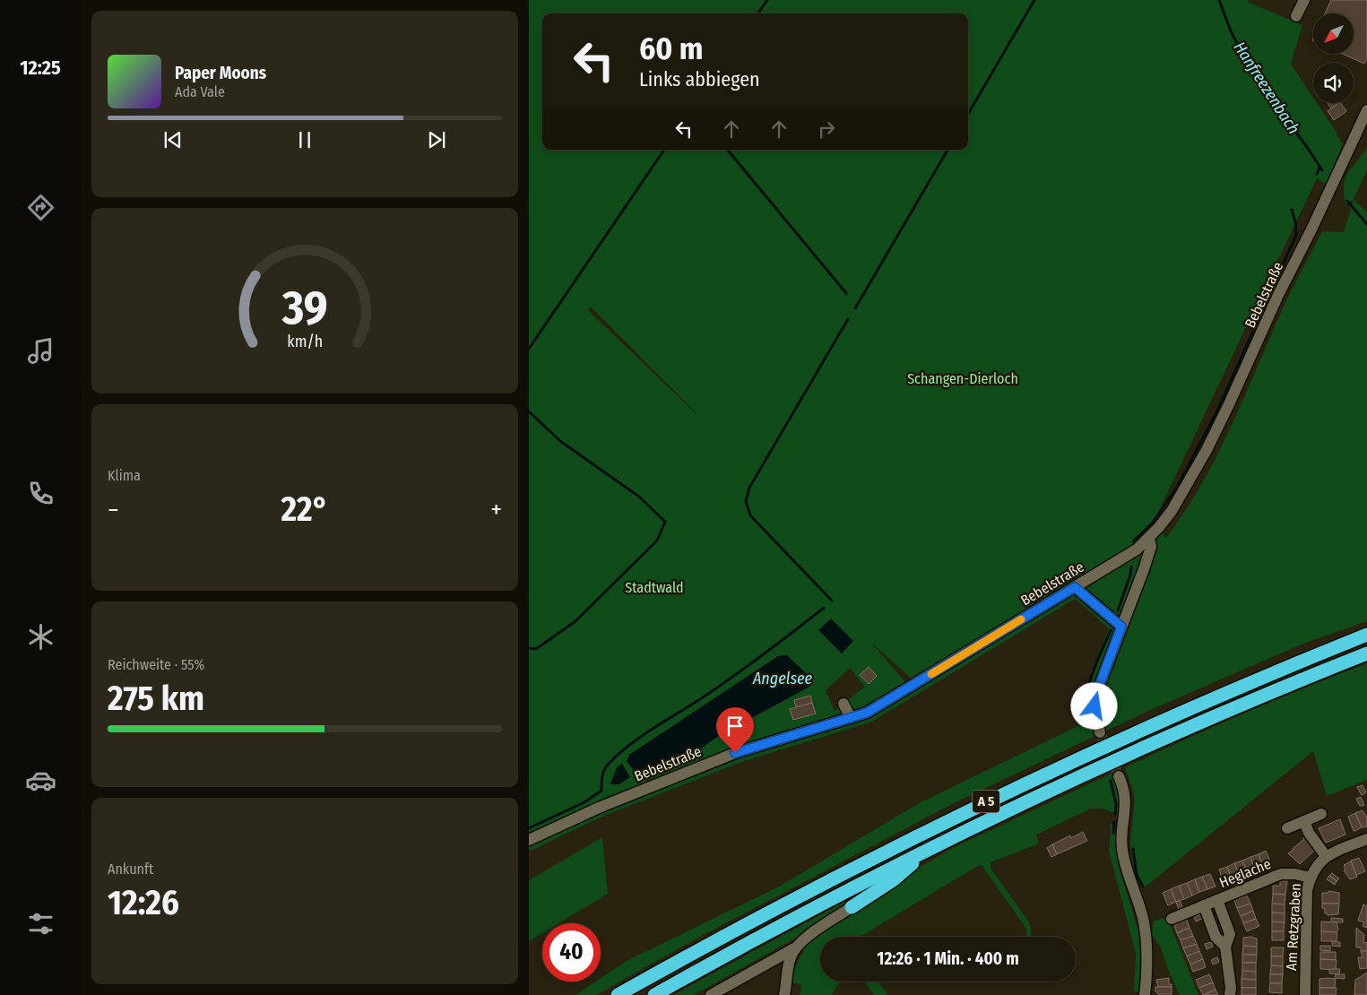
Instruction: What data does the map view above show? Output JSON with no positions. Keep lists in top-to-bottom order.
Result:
{
  "streets": {
    "highway": ["A 5"],
    "street": ["Bebelstraße", "Heglache", "Am Retzgraben"]
  },
  "crossings": [
    ["Heglache", "Am Retzgraben"]
  ],
  "water": ["Hanfreezenbach", "Angelsee"],
  "parks": ["Schangen-Dierloch", "Stadtwald"],
  "north": "bottom left",
  "page": {
    "tabs": "12:25",
    "turn": ["60 m", "Links abbiegen"],
    "song": ["Paper Moons", "Ada Vale"],
    "tile": [
      "Klima",
      ["Reichweite · 55%", "275 km"],
      ["Ankunft", "12:26"]
    ],
    "heat": ["−", "22°", "+"],
    "limit": "40",
    "trip": "12:26 · 1 Min. · 400 m",
    "gauge": ["39", "km/h"]
  }
}
